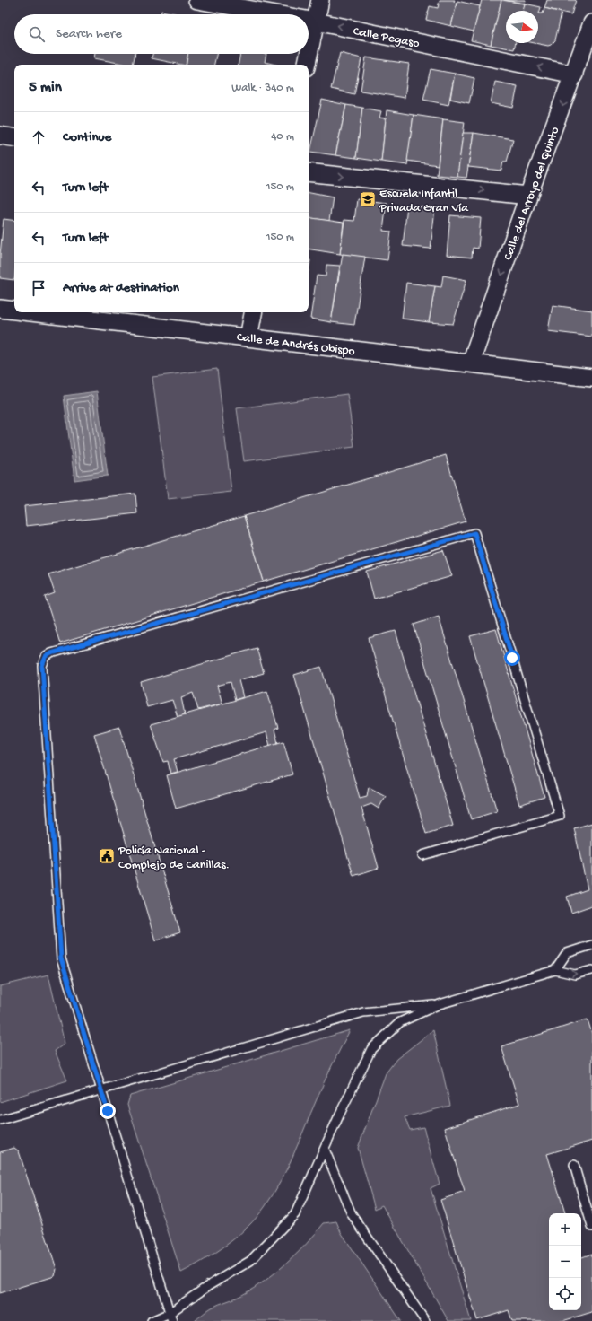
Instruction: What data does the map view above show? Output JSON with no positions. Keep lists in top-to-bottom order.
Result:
{
  "streets": {
    "street": ["Calle Pegaso", "Calle del Arroyo del Quinto", "Calle de Andrés Obispo"]
  },
  "crossings": [
    ["Calle Pegaso", "Calle del Arroyo del Quinto"],
    ["Calle del Arroyo del Quinto", "Calle de Andrés Obispo"]
  ],
  "one_way": ["Calle del Arroyo del Quinto"],
  "places": {
    "school or university": ["Escuela Infantil Privada Gran Vía"],
    "public building": ["Policía Nacional - Complejo de Canillas."]
  },
  "north": "right",
  "page": {
    "search": "Search here",
    "heading": ["5 min", "Walk · 340 m"],
    "list": [
      ["Continue", "40 m"],
      ["Turn left", "150 m"],
      ["Turn left", "150 m"],
      "Arrive at destination"
    ],
    "map_buttons": ["+", "−"]
  }
}
